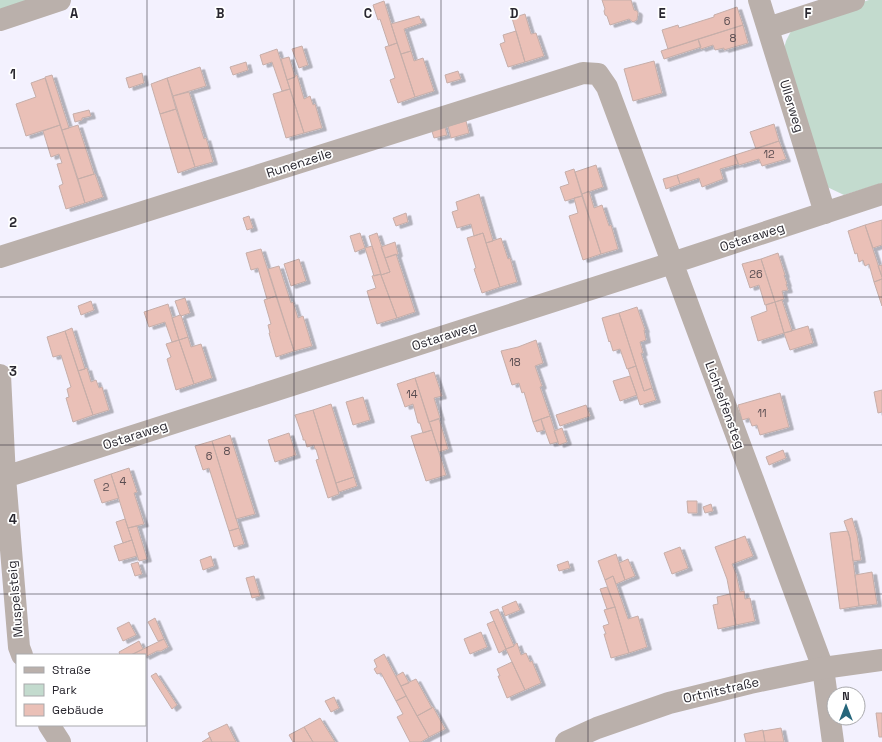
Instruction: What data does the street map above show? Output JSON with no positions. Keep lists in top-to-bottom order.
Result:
{
  "streets": {
    "street": [
      "Ullerweg",
      "Runenzeile",
      "Ostaraweg",
      "Lichtelfensteg",
      "Muspelsteig",
      "Ortnitstraße"
    ]
  },
  "crossings": [
    ["Ullerweg", "Ostaraweg"],
    ["Runenzeile", "Lichtelfensteg"],
    ["Ostaraweg", "Lichtelfensteg"],
    ["Ostaraweg", "Muspelsteig"],
    ["Lichtelfensteg", "Ortnitstraße"]
  ],
  "house_numbers": [
    "6",
    "8",
    "12",
    "26",
    "18",
    "14",
    "11",
    "8",
    "6",
    "4",
    "2"
  ],
  "legend": ["Straße", "Park", "Gebäude"],
  "north": "top",
  "grid": {
    "columns": [
      "A",
      "B",
      "C",
      "D",
      "E",
      "F"
    ],
    "rows": [
      "1",
      "2",
      "3",
      "4"
    ]
  }
}
